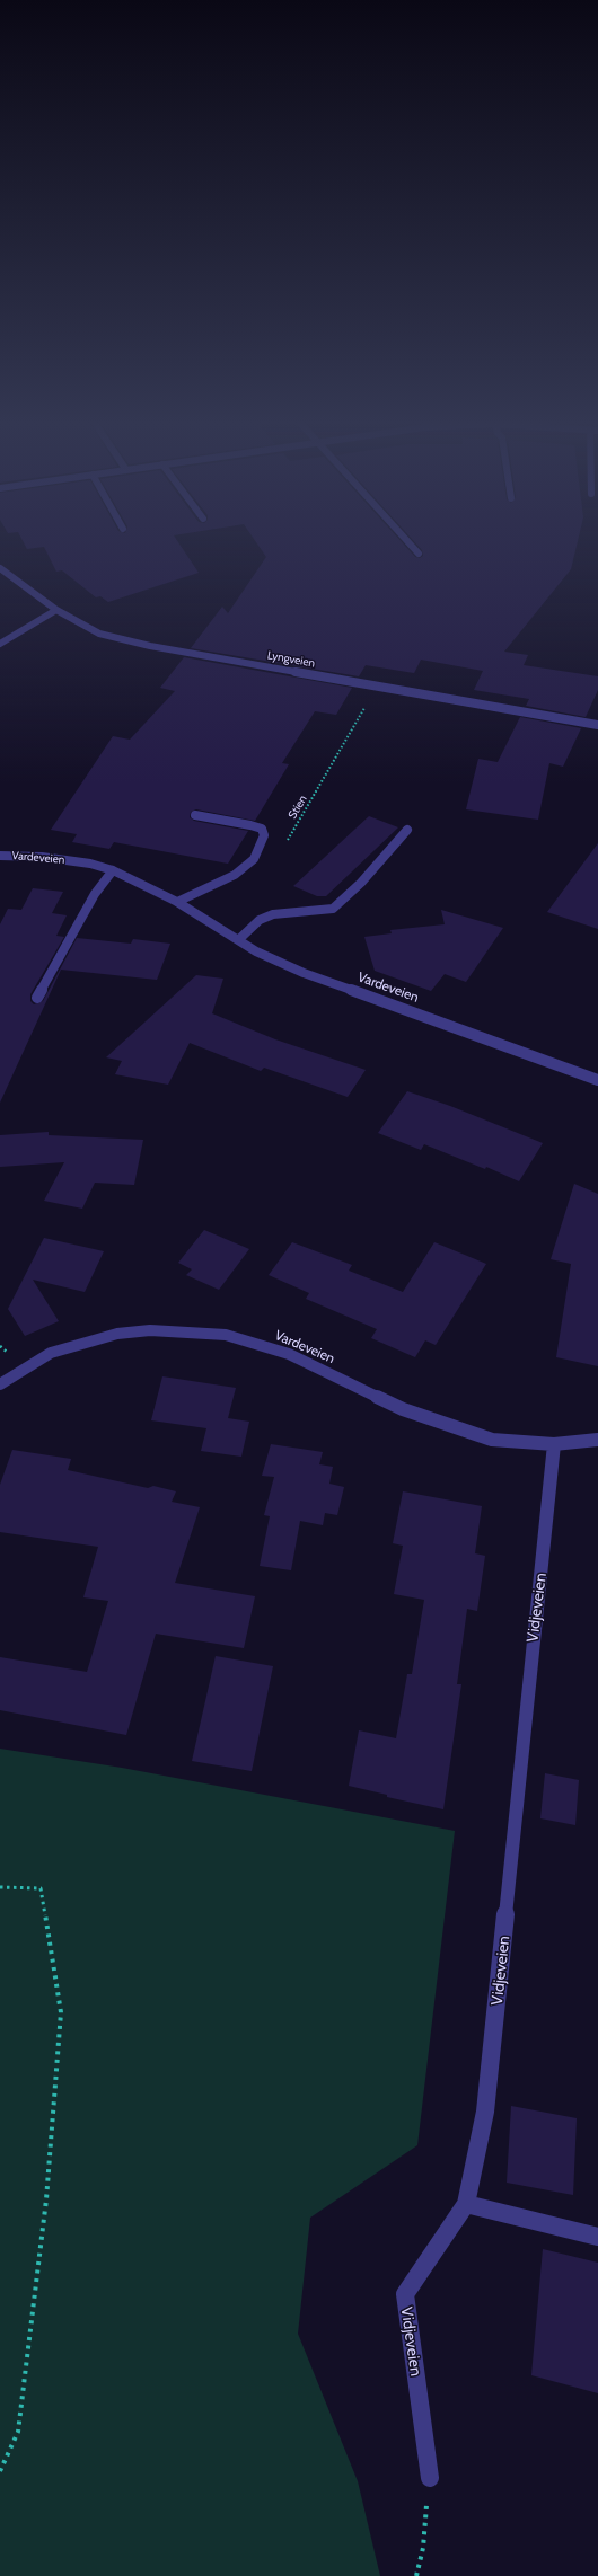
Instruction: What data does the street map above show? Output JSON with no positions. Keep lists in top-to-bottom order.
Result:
{
  "streets": {
    "street": ["Lyngveien", "Vardeveien", "Vidjeveien"],
    "path": ["Stien"]
  },
  "crossings": [
    ["Lyngveien", "Stien"],
    ["Vardeveien", "Vidjeveien"]
  ]
}
